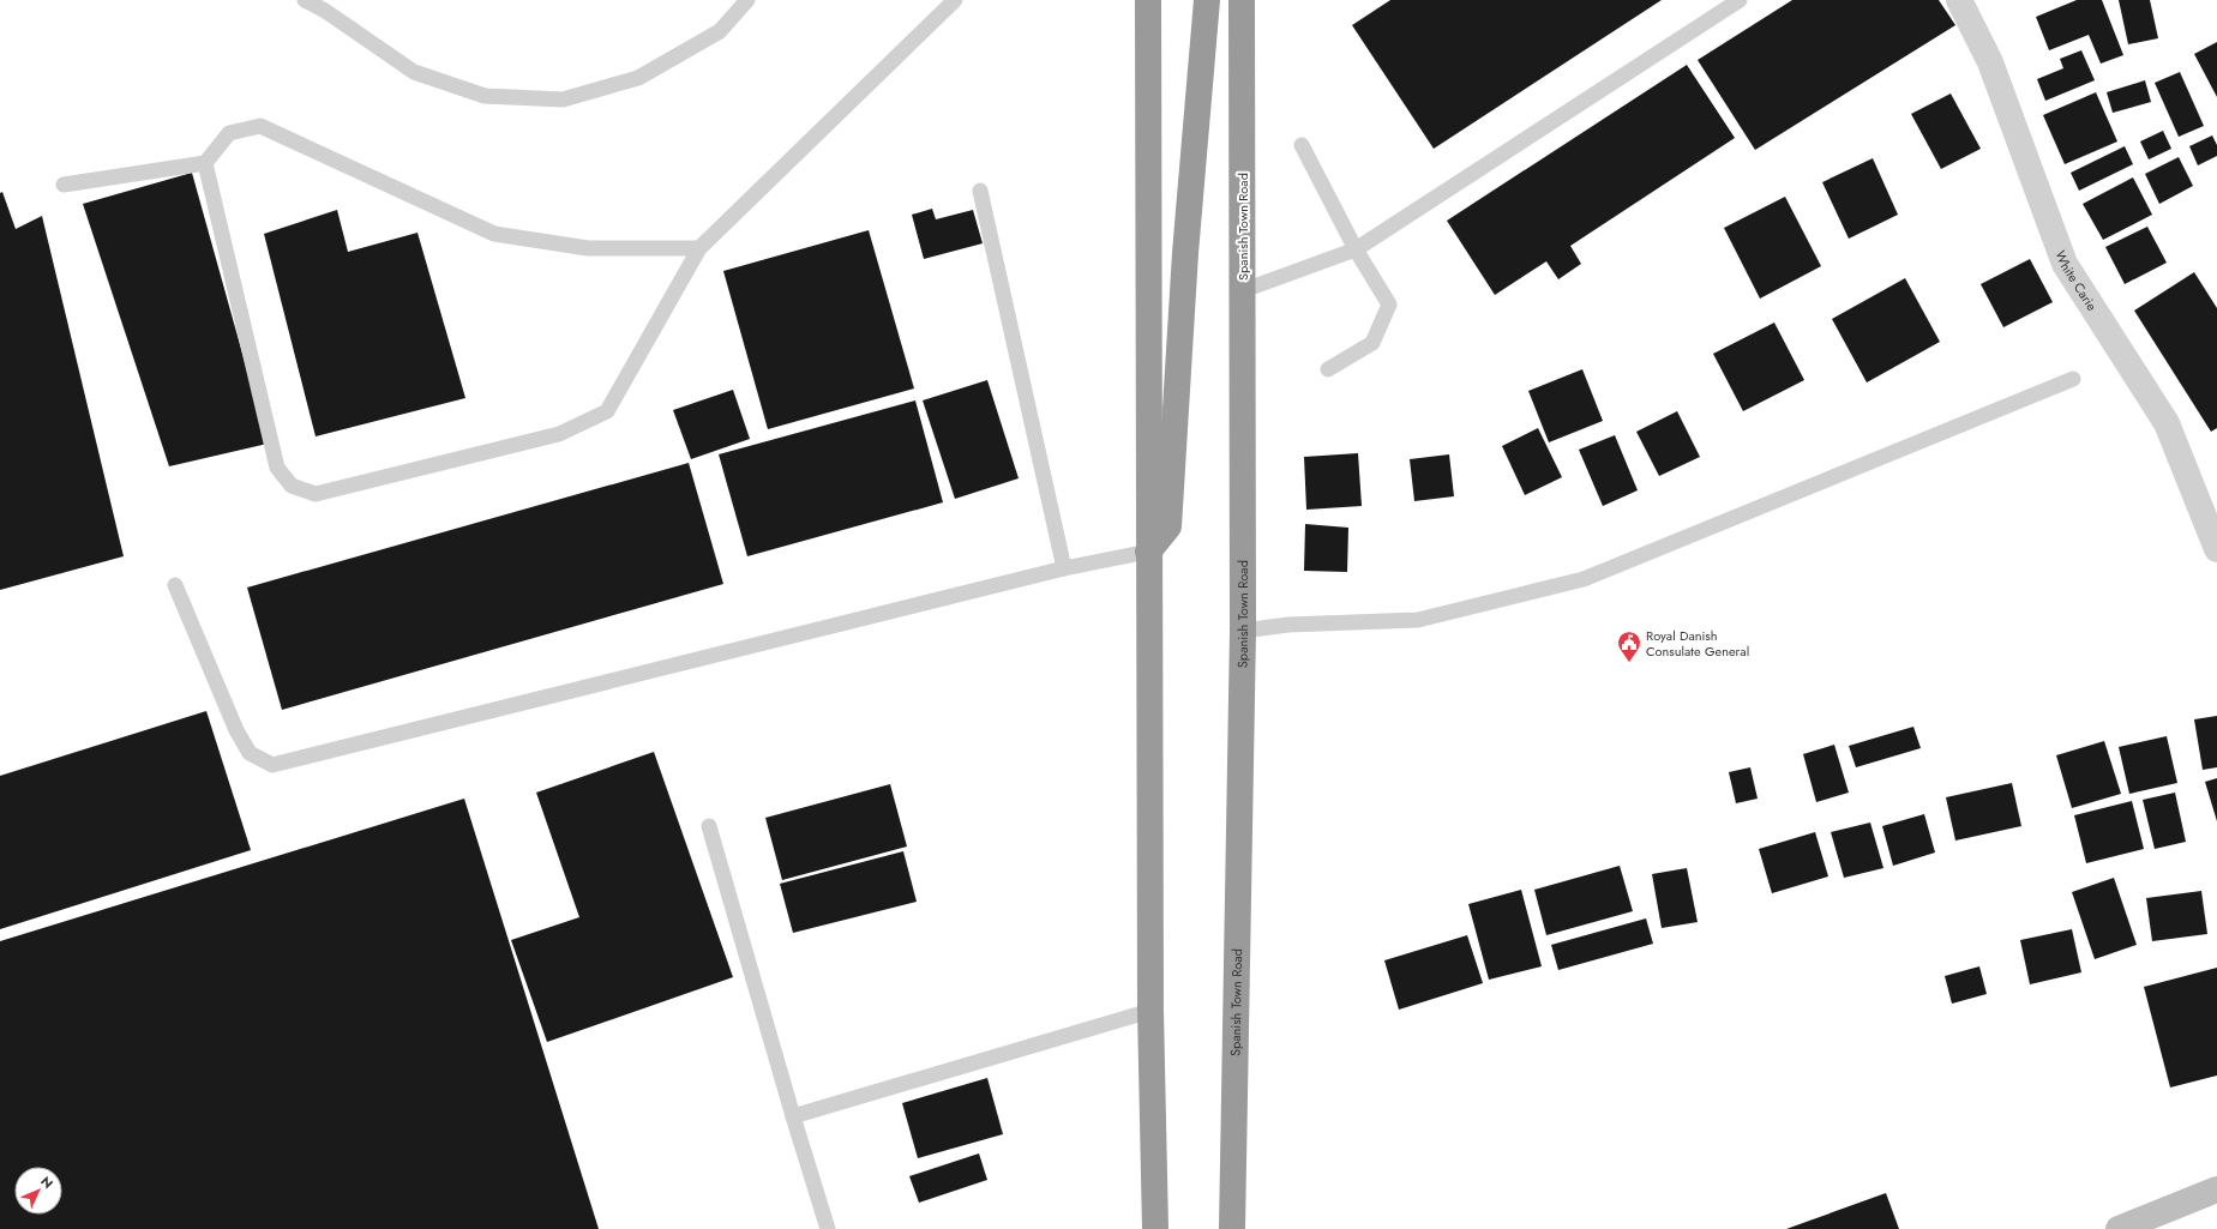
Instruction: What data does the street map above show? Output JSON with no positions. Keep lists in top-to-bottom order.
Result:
{
  "streets": {
    "highway": ["Spanish Town Road"],
    "street": ["White Carie"]
  },
  "places": {
    "public building": ["Royal Danish Consulate General"]
  },
  "north": "top right"
}
